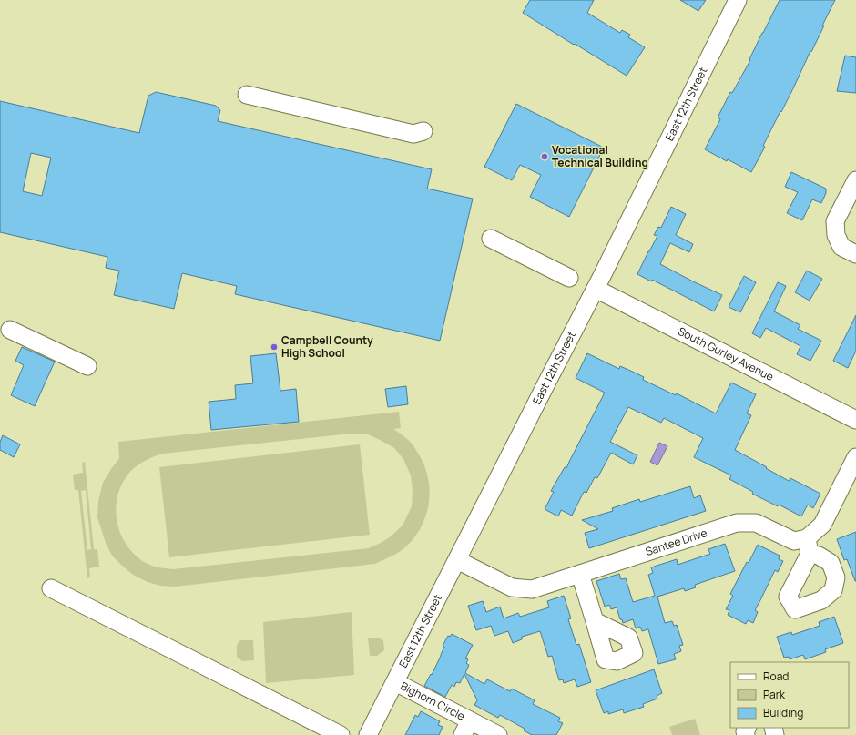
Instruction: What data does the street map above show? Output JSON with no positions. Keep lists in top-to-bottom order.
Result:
{
  "streets": {
    "street": [
      "East 12th Street",
      "South Gurley Avenue",
      "Santee Drive",
      "Bighorn Circle"
    ]
  },
  "crossings": [
    ["East 12th Street", "South Gurley Avenue"],
    ["East 12th Street", "Santee Drive"],
    ["East 12th Street", "Bighorn Circle"]
  ],
  "places": ["Vocational Technical Building", "Campbell County High School"],
  "legend": ["Road", "Park", "Building"]
}
